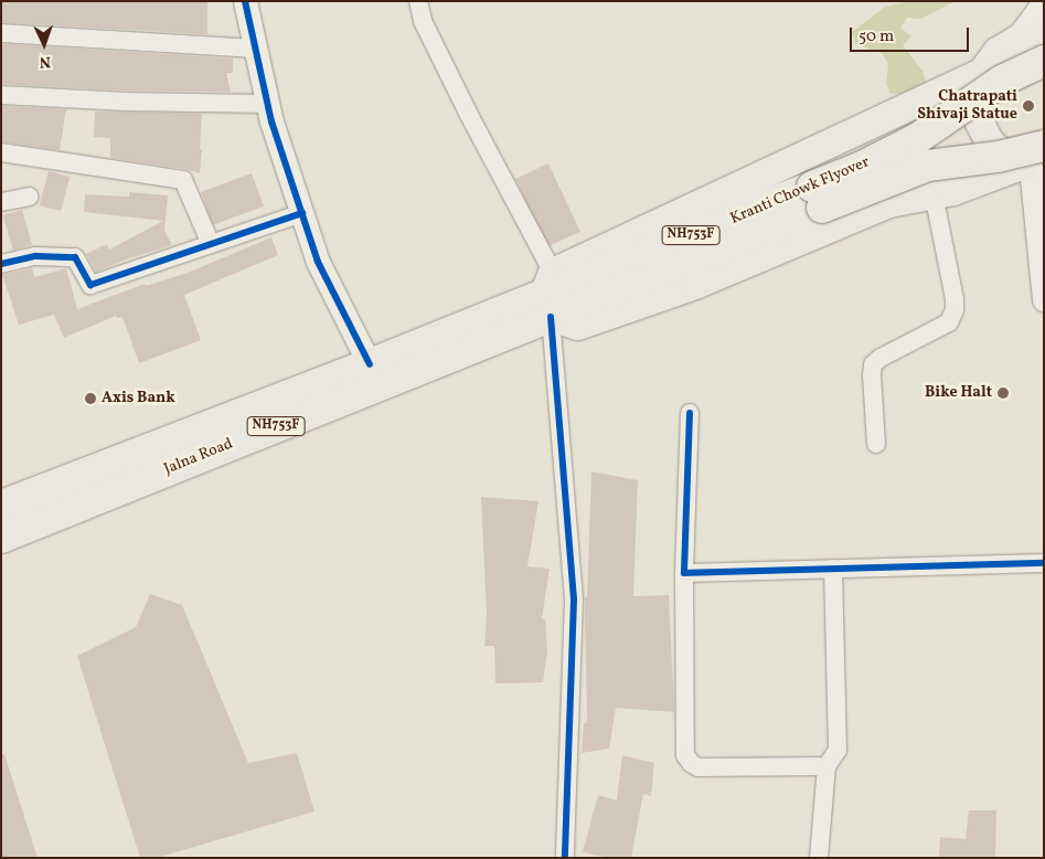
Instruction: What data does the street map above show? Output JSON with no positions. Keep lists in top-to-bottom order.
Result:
{
  "streets": {
    "highway": ["Kranti Chowk Flyover", "NH753F", "Jalna Road"]
  },
  "crossings": [
    ["Kranti Chowk Flyover", "Jalna Road"]
  ],
  "places": ["Chatrapati Shivaji Statue", "Bike Halt", "Axis Bank"],
  "scale_bar": "50 m",
  "north": "bottom"
}
